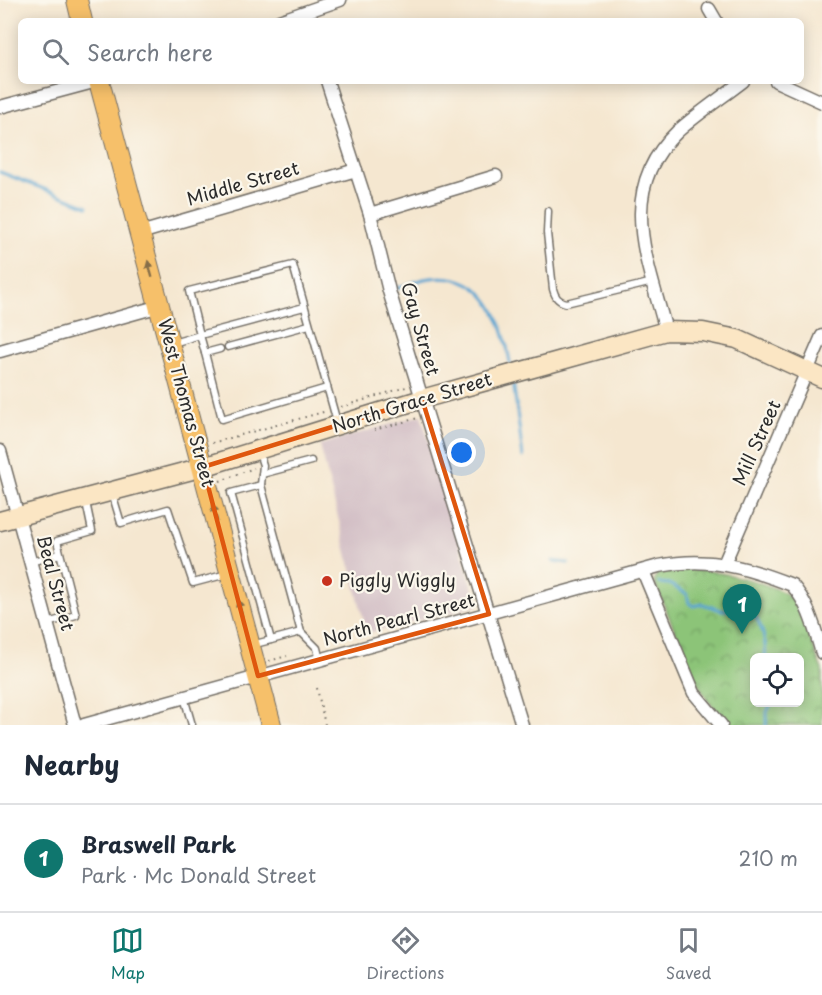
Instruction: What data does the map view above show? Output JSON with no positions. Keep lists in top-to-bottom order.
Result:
{
  "streets": {
    "main road": ["West Thomas Street", "North Grace Street"],
    "street": [
      "Middle Street",
      "Gay Street",
      "Mill Street",
      "Beal Street",
      "North Pearl Street"
    ]
  },
  "crossings": [
    ["Middle Street", "Gay Street"],
    ["Middle Street", "West Thomas Street"],
    ["Gay Street", "North Grace Street"],
    ["Gay Street", "North Pearl Street"],
    ["West Thomas Street", "North Grace Street"],
    ["West Thomas Street", "North Pearl Street"],
    ["North Grace Street", "Mill Street"],
    ["North Grace Street", "Beal Street"],
    ["Mill Street", "North Pearl Street"]
  ],
  "one_way": ["West Thomas Street"],
  "places": ["Piggly Wiggly"],
  "page": {
    "search": "Search here",
    "pins": "1",
    "heading": "Nearby",
    "list": [
      {
        "mark": "1",
        "name": "Braswell Park",
        "note": "Park · Mc Donald Street",
        "value": "210 m"
      }
    ],
    "nav": ["Map", "Directions", "Saved"]
  }
}
